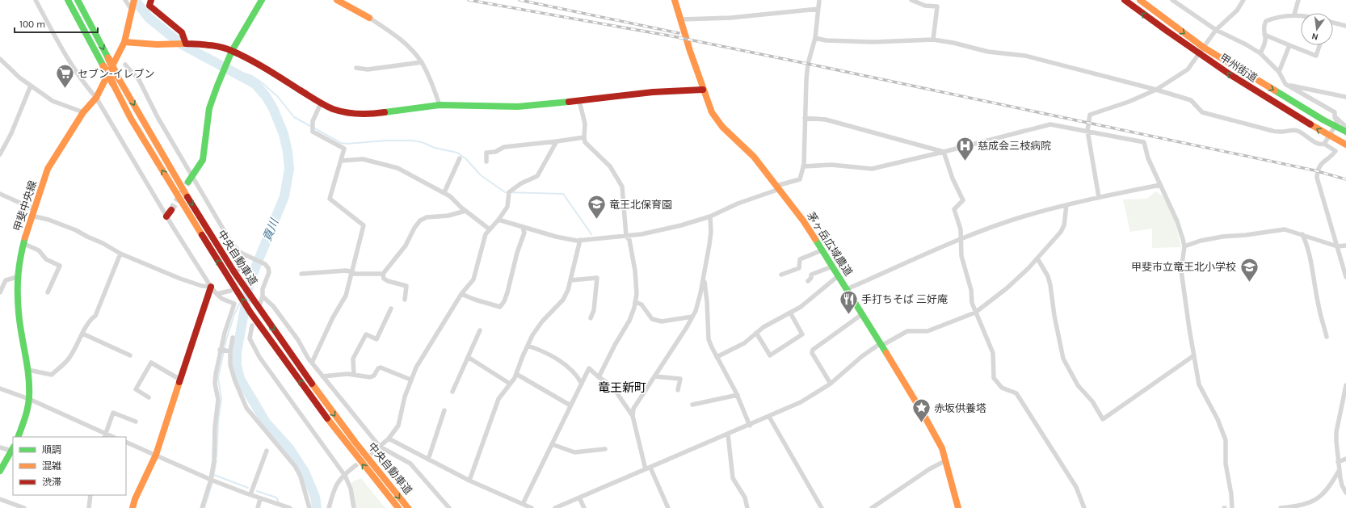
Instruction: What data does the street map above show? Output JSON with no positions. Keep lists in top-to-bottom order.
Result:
{
  "streets": {
    "main road": [
      "甲州街道",
      "甲斐中央線",
      "茅ヶ岳広域農道",
      "中央自動車道"
    ]
  },
  "districts": ["竜王新町"],
  "water": ["貢川"],
  "places": {
    "supermarket": ["セブン-イレブン"],
    "hospital": ["慈成会三枝病院"],
    "school or university": ["竜王北保育園", "甲斐市立竜王北小学校"],
    "restaurant": ["手打ちそば 三好庵"],
    "place": ["赤坂供養塔"]
  },
  "legend": ["順調", "混雑", "渋滞"],
  "scale_bar": "100 m",
  "north": "bottom"
}
